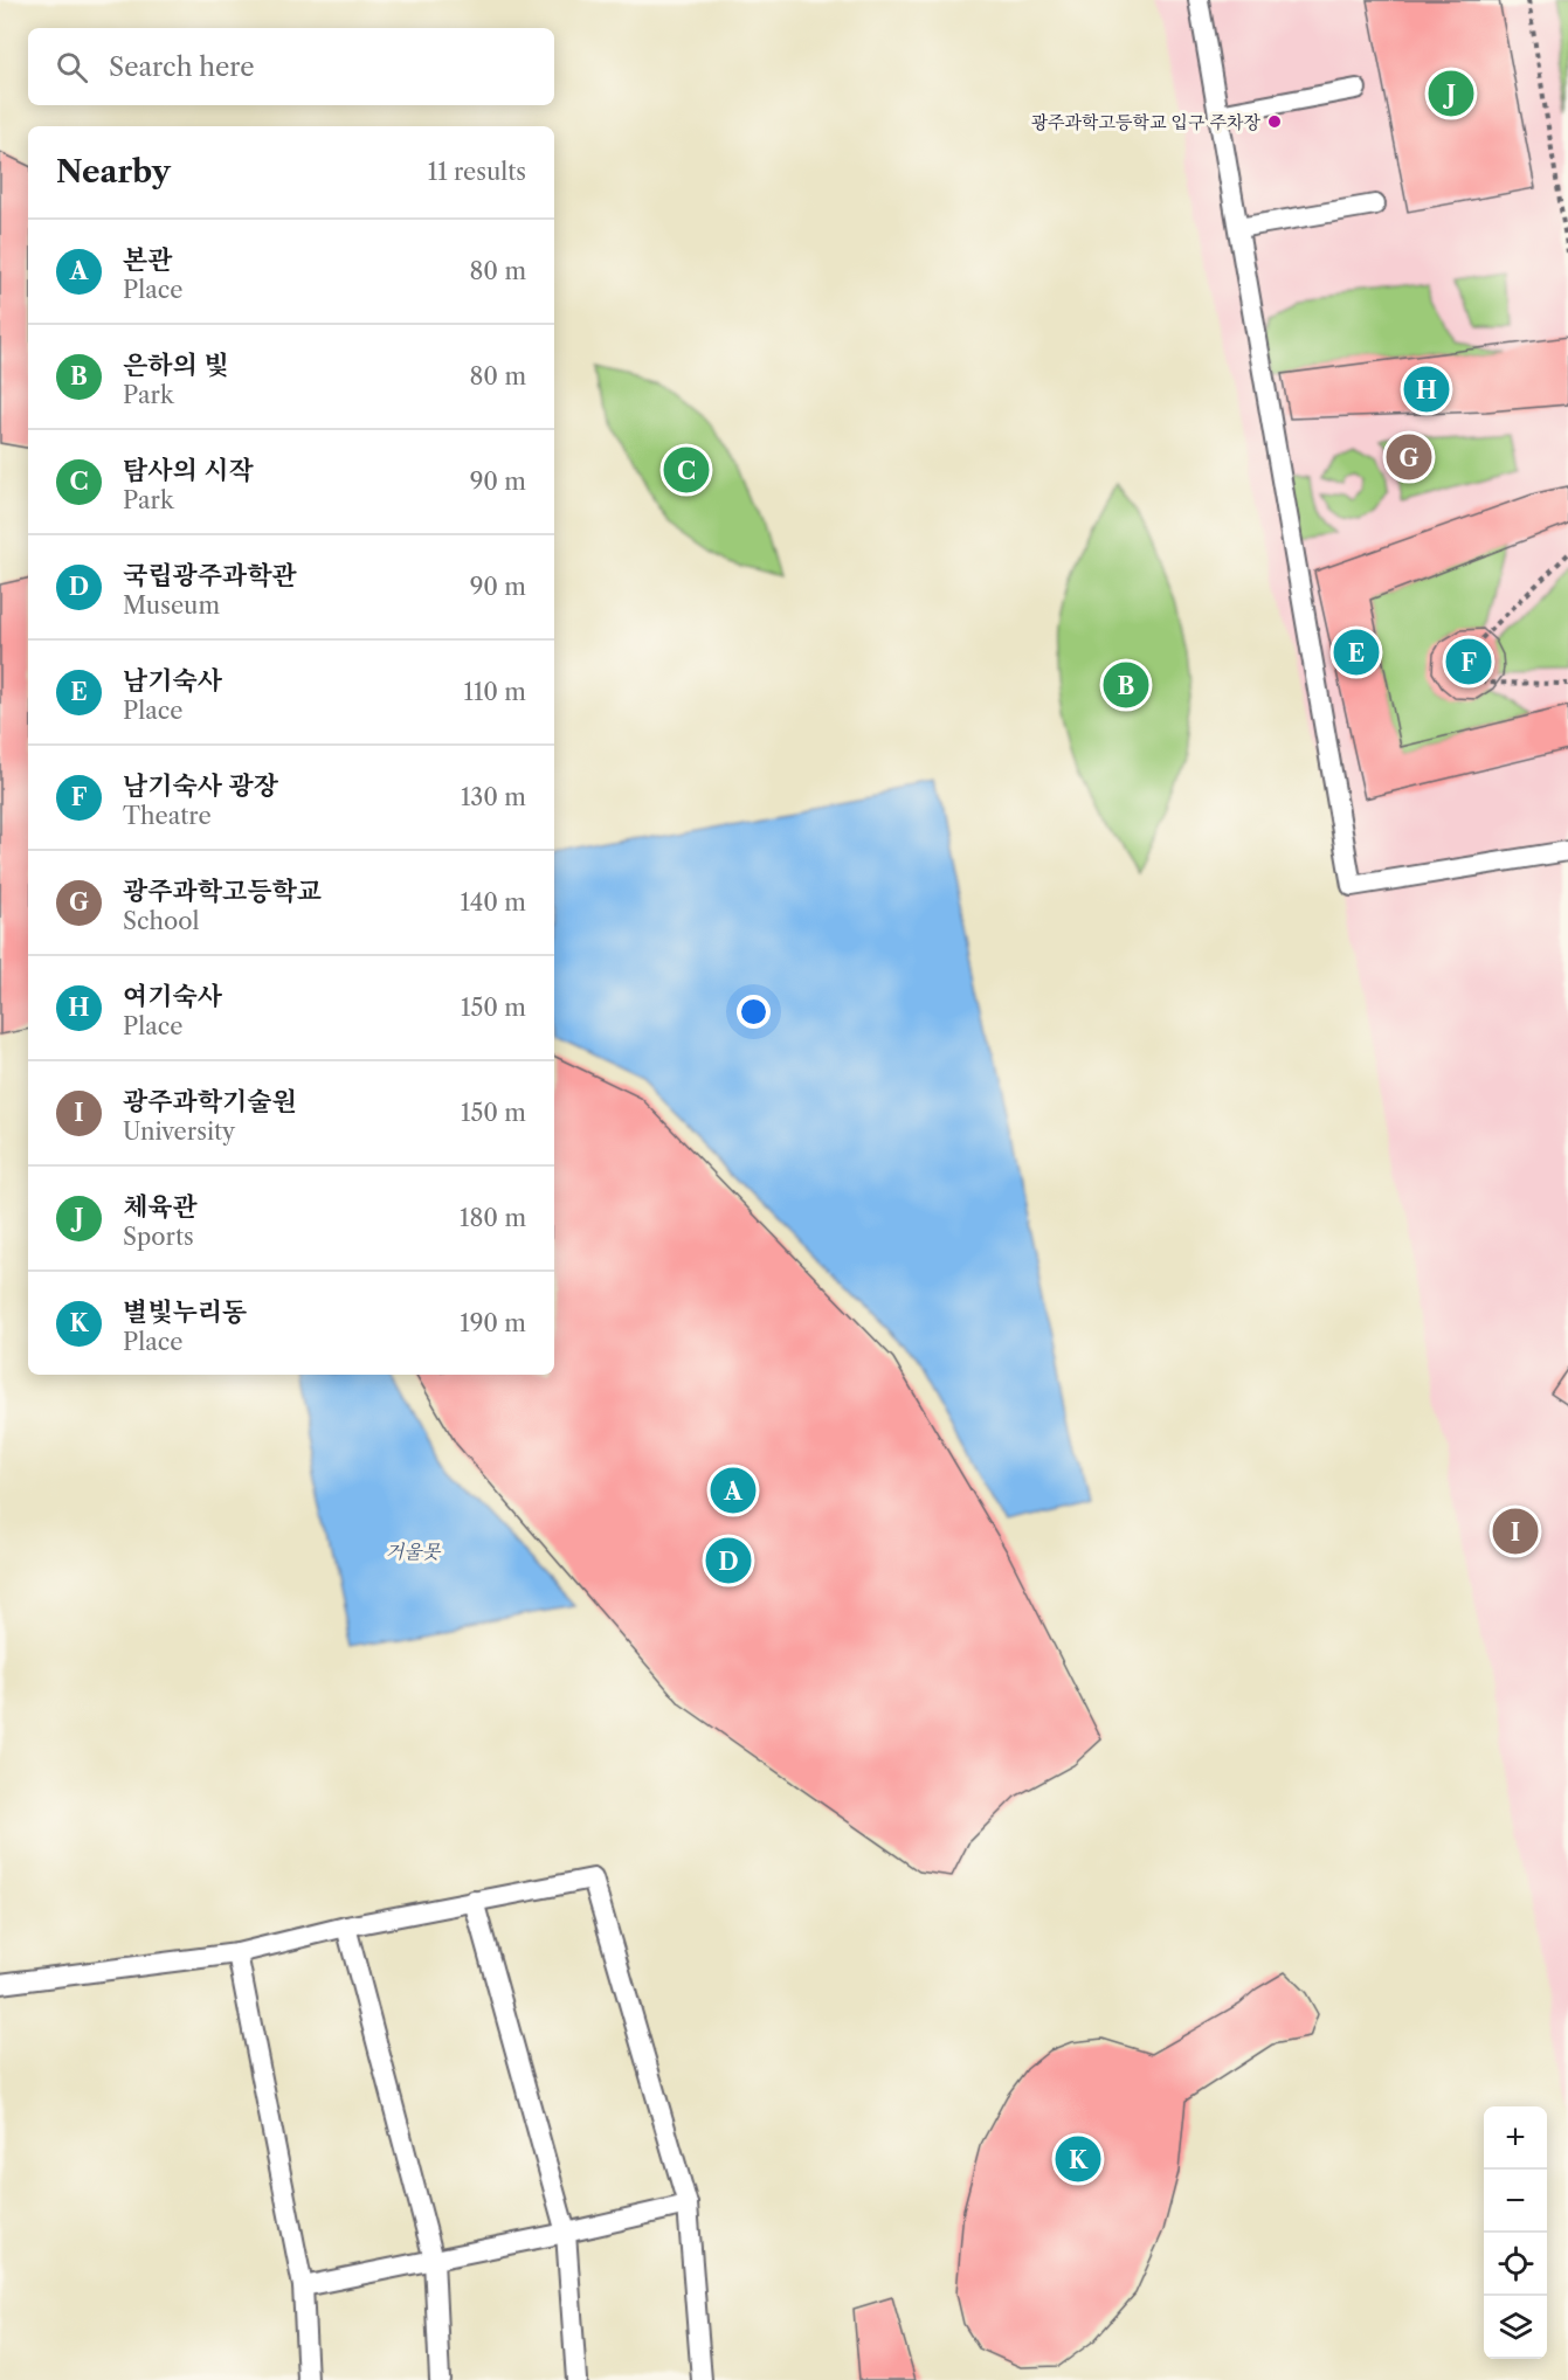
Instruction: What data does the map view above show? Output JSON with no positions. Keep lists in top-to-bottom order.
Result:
{
  "water": ["거울못"],
  "places": ["광주과학고등학교 입구 주차장"],
  "page": {
    "search": "Search here",
    "pins": [
      "J",
      "H",
      "G",
      "C",
      "E",
      "F",
      "B",
      "A",
      "I",
      "D",
      "K"
    ],
    "heading": ["Nearby", "11 results"],
    "list": [
      {
        "mark": "A",
        "name": "본관",
        "note": "Place",
        "value": "80 m"
      },
      {
        "mark": "B",
        "name": "은하의 빛",
        "note": "Park",
        "value": "80 m"
      },
      {
        "mark": "C",
        "name": "탐사의 시작",
        "note": "Park",
        "value": "90 m"
      },
      {
        "mark": "D",
        "name": "국립광주과학관",
        "note": "Museum",
        "value": "90 m"
      },
      {
        "mark": "E",
        "name": "남기숙사",
        "note": "Place",
        "value": "110 m"
      },
      {
        "mark": "F",
        "name": "남기숙사 광장",
        "note": "Theatre",
        "value": "130 m"
      },
      {
        "mark": "G",
        "name": "광주과학고등학교",
        "note": "School",
        "value": "140 m"
      },
      {
        "mark": "H",
        "name": "여기숙사",
        "note": "Place",
        "value": "150 m"
      },
      {
        "mark": "I",
        "name": "광주과학기술원",
        "note": "University",
        "value": "150 m"
      },
      {
        "mark": "J",
        "name": "체육관",
        "note": "Sports",
        "value": "180 m"
      },
      {
        "mark": "K",
        "name": "별빛누리동",
        "note": "Place",
        "value": "190 m"
      }
    ],
    "map_buttons": ["+", "−"]
  }
}
